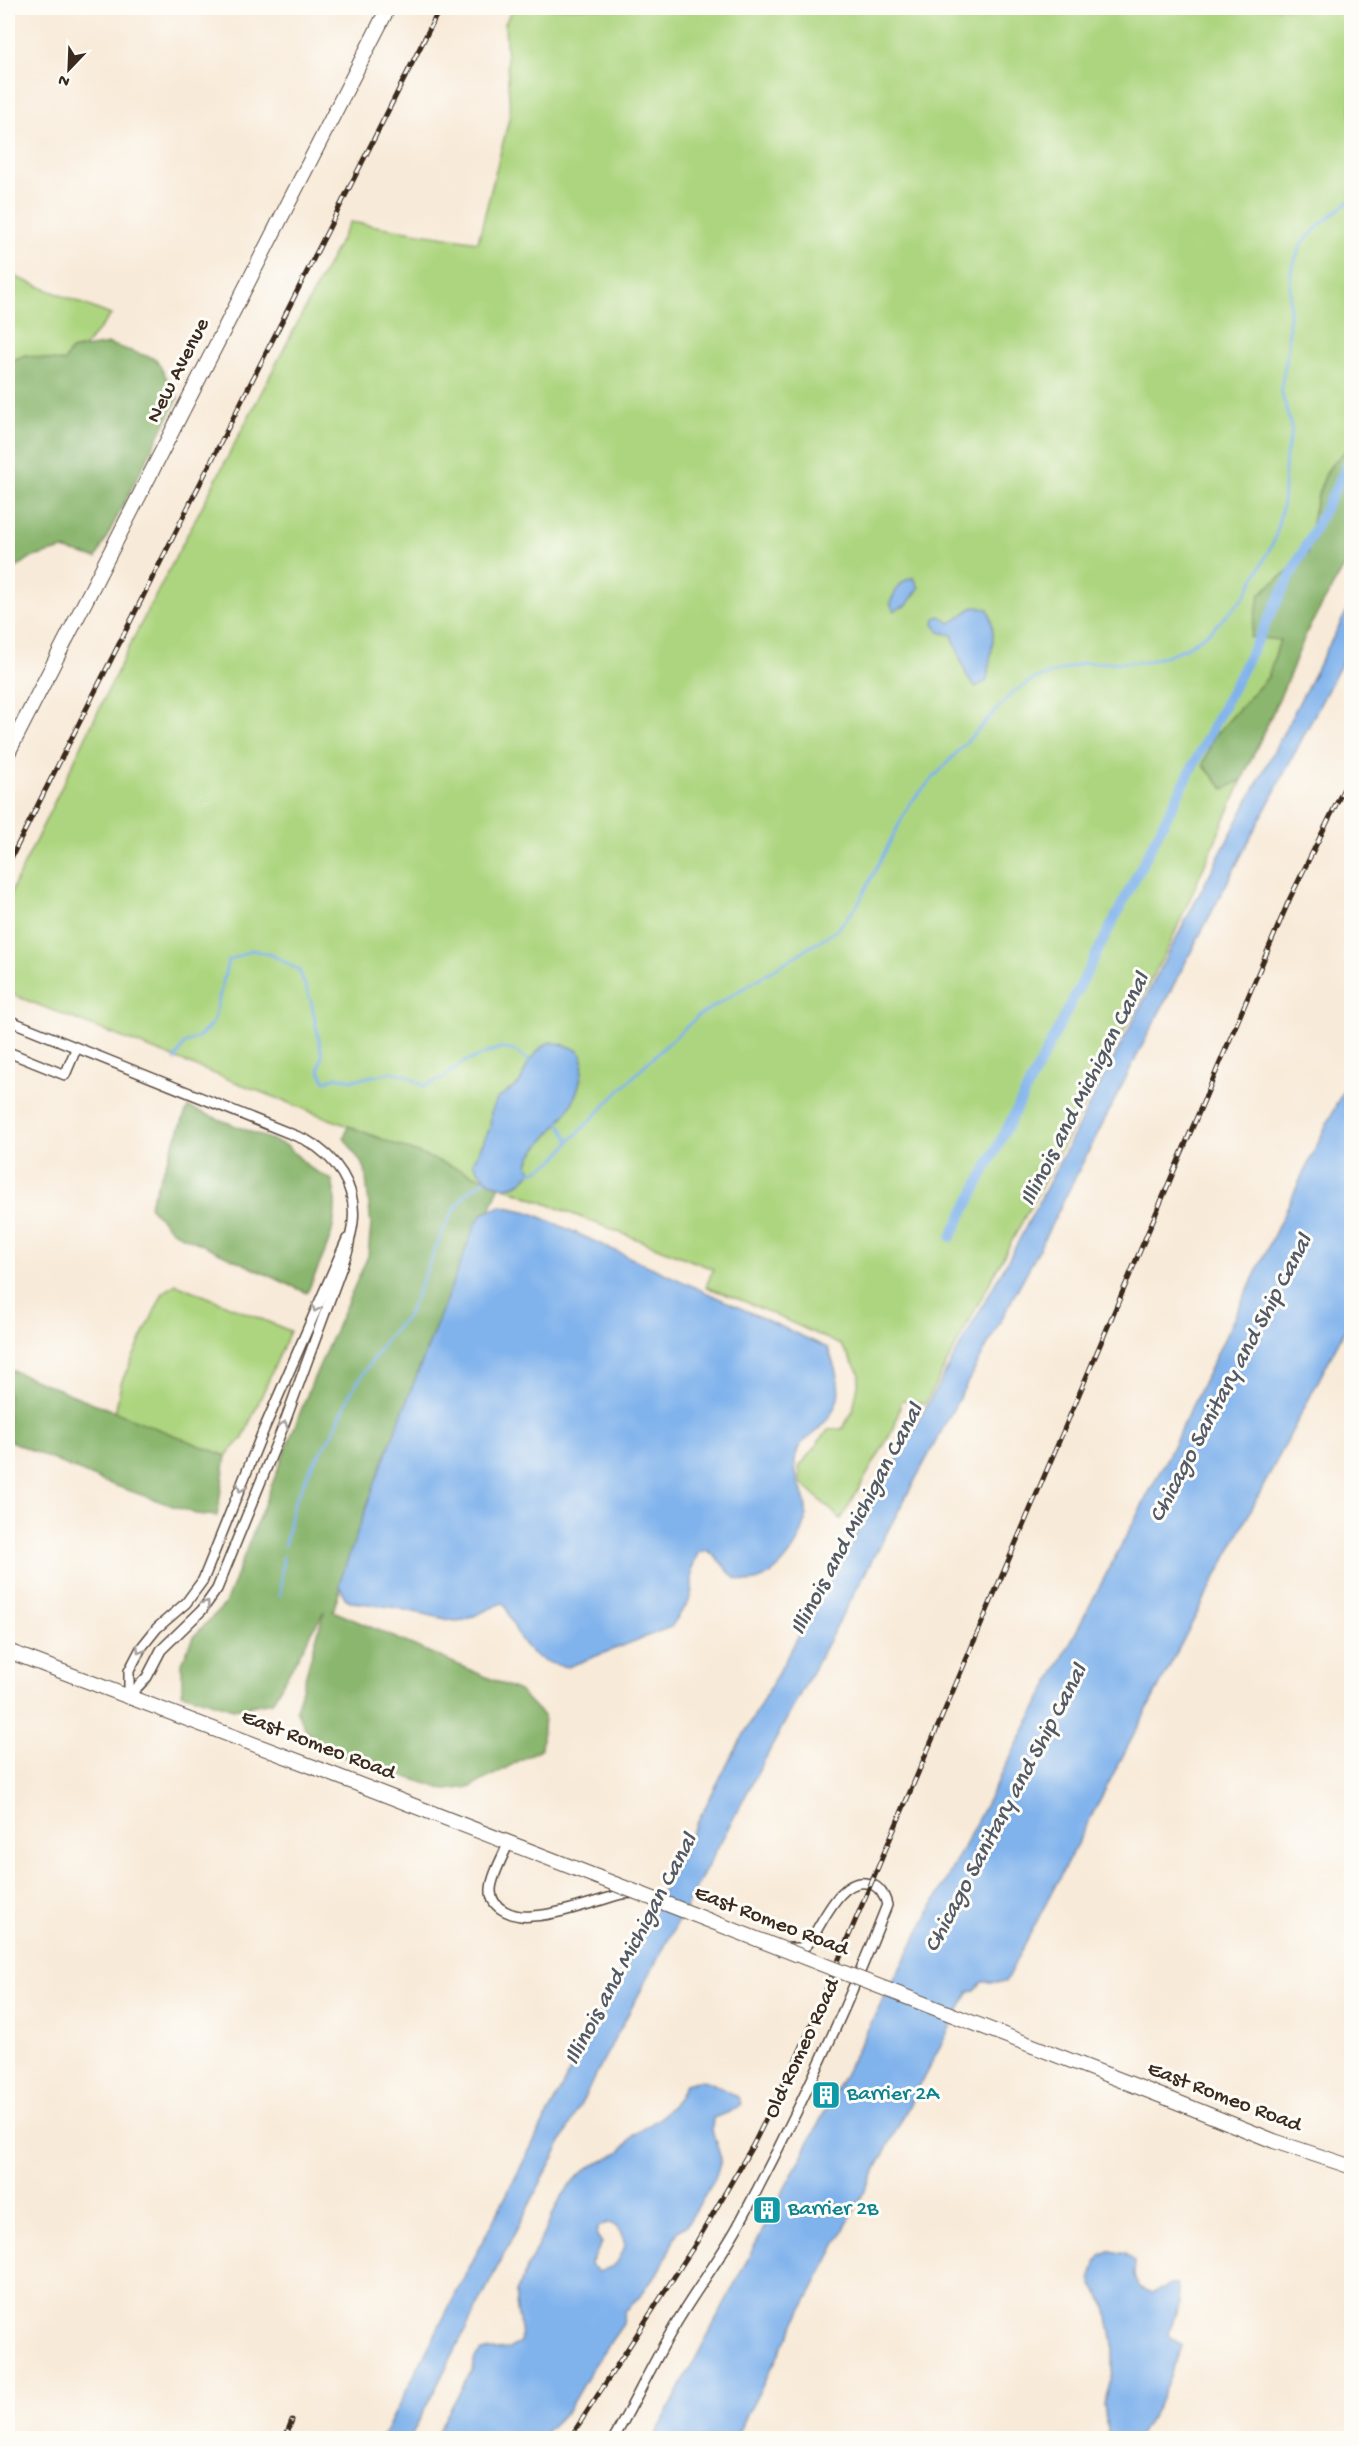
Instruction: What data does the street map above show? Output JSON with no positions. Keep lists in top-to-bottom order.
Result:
{
  "streets": {
    "main road": ["New Avenue", "East Romeo Road"],
    "street": ["Old Romeo Road"]
  },
  "crossings": [
    ["East Romeo Road", "Old Romeo Road"]
  ],
  "water": ["Illinois and Michigan Canal", "Chicago Sanitary and Ship Canal"],
  "places": {
    "building": ["Barrier 2A", "Barrier 2B"]
  },
  "north": "bottom left"
}
